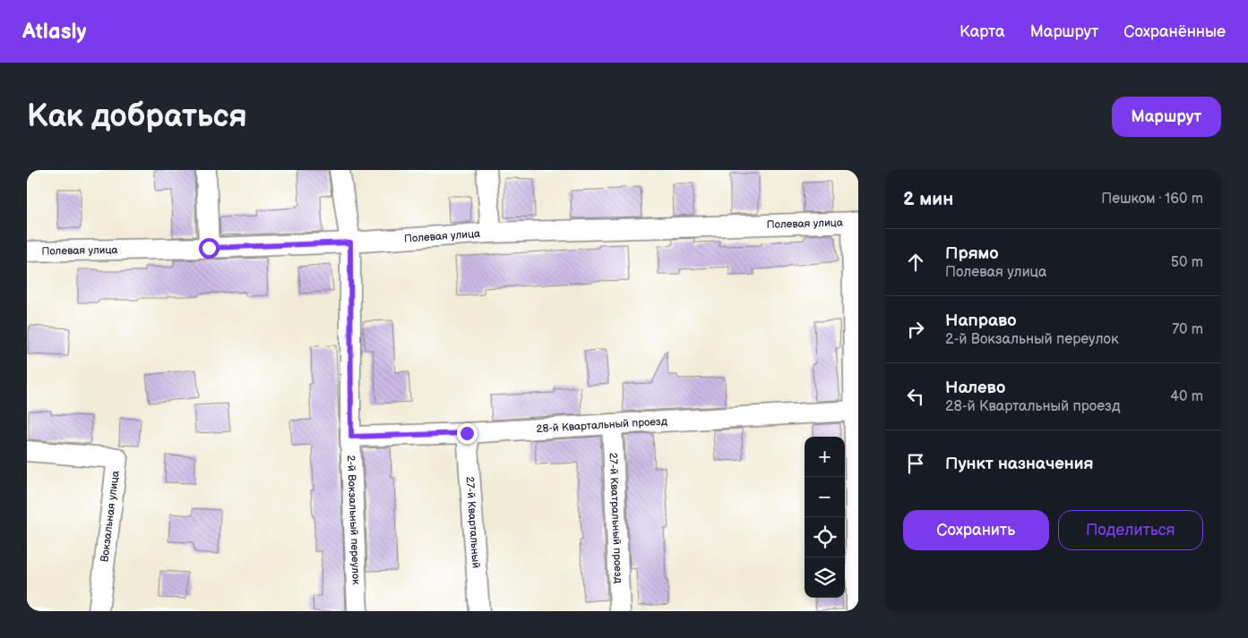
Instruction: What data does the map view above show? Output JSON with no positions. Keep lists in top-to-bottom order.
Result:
{
  "streets": {
    "street": [
      "Полевая улица",
      "28-й Квартальный проезд",
      "Вокзальная улица",
      "27-й Кватральный проезд",
      "2-й Вокзальный переулок",
      "27-й Квартальный"
    ]
  },
  "crossings": [
    ["Полевая улица", "2-й Вокзальный переулок"],
    ["28-й Квартальный проезд", "27-й Кватральный проезд"],
    ["28-й Квартальный проезд", "2-й Вокзальный переулок"],
    ["28-й Квартальный проезд", "27-й Квартальный"]
  ],
  "page": {
    "header": "Atlasly",
    "nav": ["Карта", "Маршрут", "Сохранённые"],
    "buttons": [
      "Маршрут",
      ["Сохранить", "Поделиться"]
    ],
    "title": "Как добраться",
    "heading": ["2 мин", "Пешком · 160 m"],
    "list": [
      ["Прямо", "Полевая улица", "50 m"],
      ["Направо", "2-й Вокзальный переулок", "70 m"],
      ["Налево", "28-й Квартальный проезд", "40 m"],
      "Пункт назначения"
    ],
    "map_buttons": ["+", "−"]
  }
}
